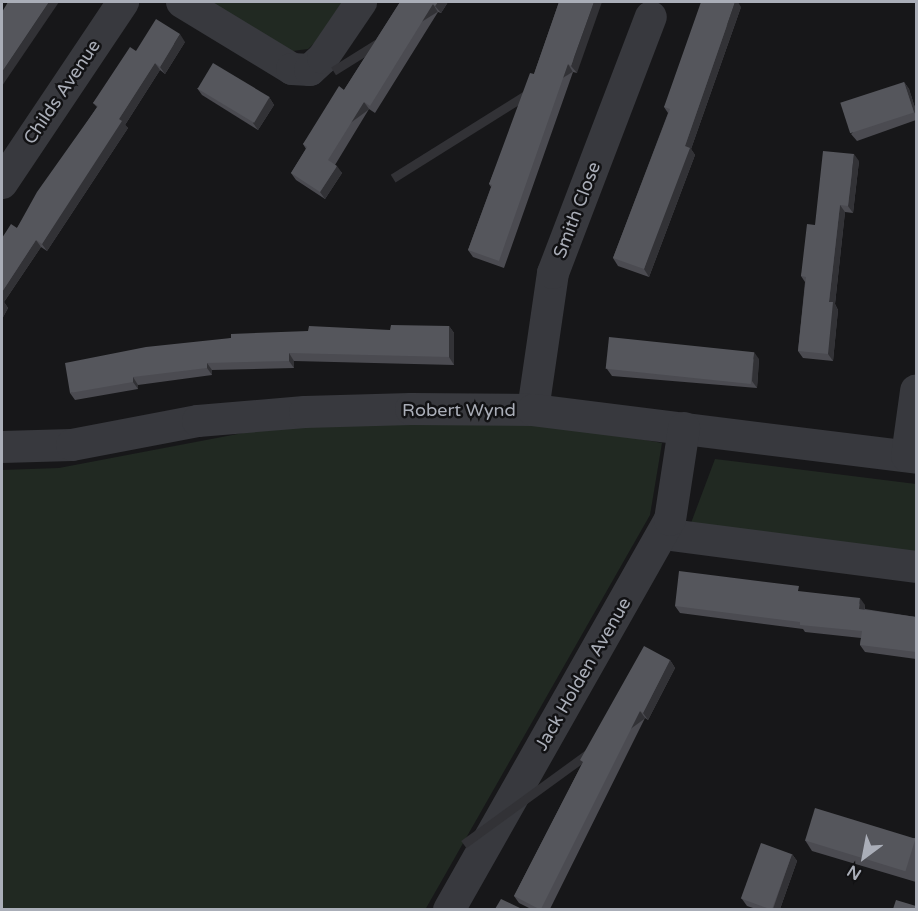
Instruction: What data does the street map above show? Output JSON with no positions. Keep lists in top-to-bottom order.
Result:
{
  "streets": {
    "street": [
      "Childs Avenue",
      "Smith Close",
      "Robert Wynd",
      "Jack Holden Avenue"
    ]
  },
  "crossings": [
    ["Smith Close", "Robert Wynd"],
    ["Robert Wynd", "Jack Holden Avenue"]
  ],
  "north": "bottom left"
}
